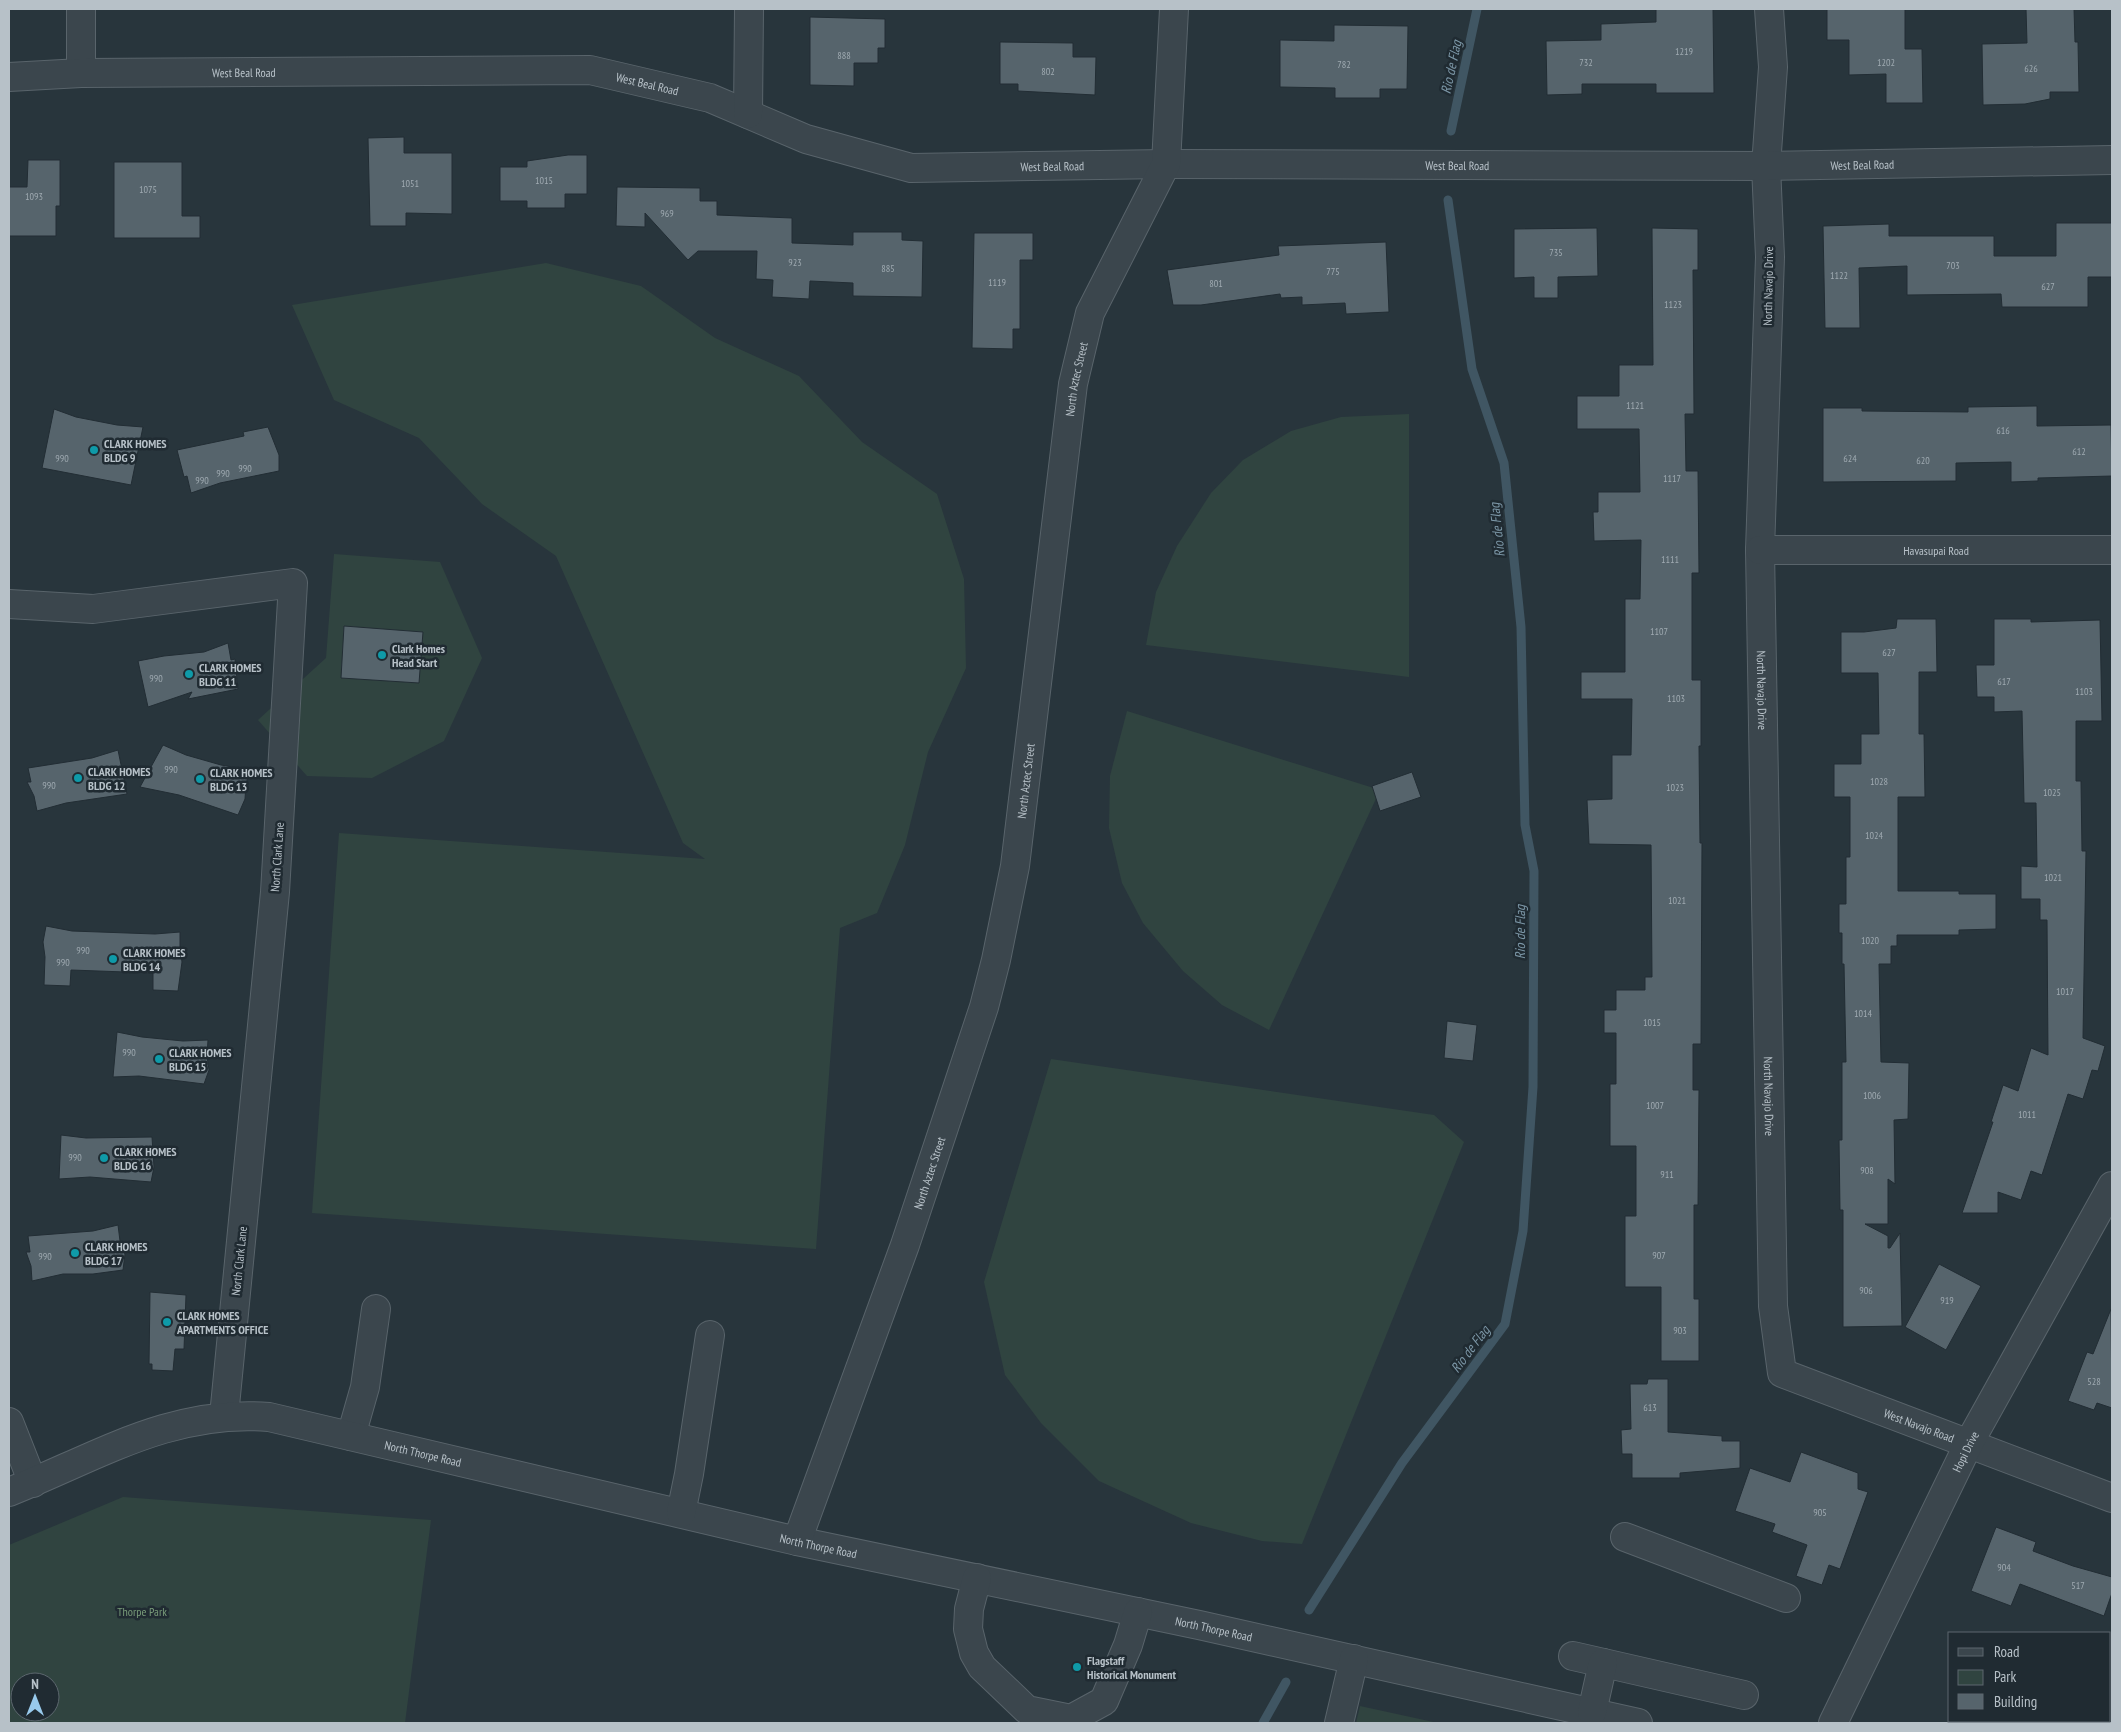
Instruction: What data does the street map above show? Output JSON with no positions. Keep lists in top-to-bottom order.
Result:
{
  "streets": {
    "street": [
      "West Beal Road",
      "North Navajo Drive",
      "North Aztec Street",
      "Havasupai Road",
      "North Clark Lane",
      "West Navajo Road",
      "Hopi Drive",
      "North Thorpe Road"
    ]
  },
  "crossings": [
    ["West Beal Road", "North Navajo Drive"],
    ["West Beal Road", "North Aztec Street"],
    ["North Navajo Drive", "Havasupai Road"],
    ["North Navajo Drive", "West Navajo Road"],
    ["North Aztec Street", "North Thorpe Road"],
    ["North Clark Lane", "North Thorpe Road"],
    ["West Navajo Road", "Hopi Drive"]
  ],
  "water": ["Rio de Flag"],
  "parks": ["Thorpe Park"],
  "places": [
    "CLARK HOMES BLDG 9",
    "Clark Homes Head Start",
    "CLARK HOMES BLDG 11",
    "CLARK HOMES BLDG 12",
    "CLARK HOMES BLDG 13",
    "CLARK HOMES BLDG 14",
    "CLARK HOMES BLDG 15",
    "CLARK HOMES BLDG 16",
    "CLARK HOMES BLDG 17",
    "CLARK HOMES APARTMENTS OFFICE",
    "Flagstaff Historical Monument"
  ],
  "house_numbers": [
    "1219",
    "888",
    "732",
    "1202",
    "782",
    "626",
    "802",
    "1015",
    "1051",
    "1075",
    "1093",
    "969",
    "735",
    "923",
    "703",
    "885",
    "775",
    "1122",
    "1119",
    "801",
    "627",
    "1123",
    "1121",
    "616",
    "612",
    "990",
    "624",
    "620",
    "990",
    "990",
    "1117",
    "990",
    "1111",
    "1107",
    "627",
    "990",
    "617",
    "1103",
    "1103",
    "990",
    "1028",
    "990",
    "1023",
    "1025",
    "1024",
    "1021",
    "1021",
    "1020",
    "990",
    "990",
    "1017",
    "1014",
    "1015",
    "990",
    "1006",
    "1007",
    "1011",
    "990",
    "908",
    "911",
    "907",
    "990",
    "906",
    "919",
    "903",
    "528",
    "613",
    "905",
    "904",
    "517"
  ],
  "legend": ["Road", "Park", "Building"],
  "north": "top"
}
